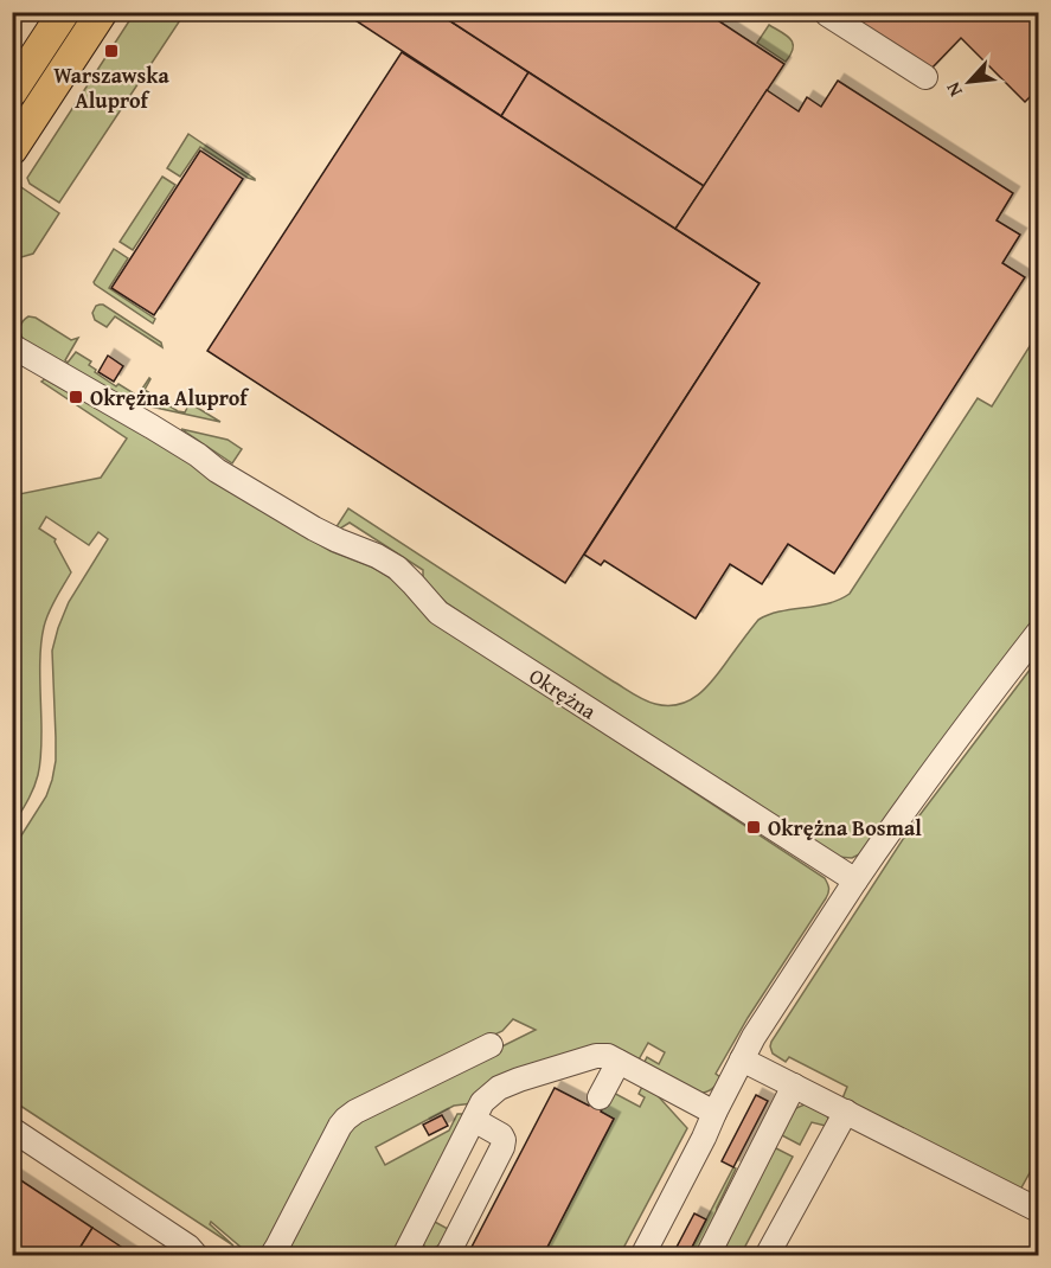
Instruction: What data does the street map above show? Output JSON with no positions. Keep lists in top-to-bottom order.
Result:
{
  "streets": {
    "street": ["Okrężna"]
  },
  "places": {
    "transit": ["Warszawska Aluprof", "Okrężna Aluprof", "Okrężna Bosmal"]
  },
  "north": "bottom left"
}
